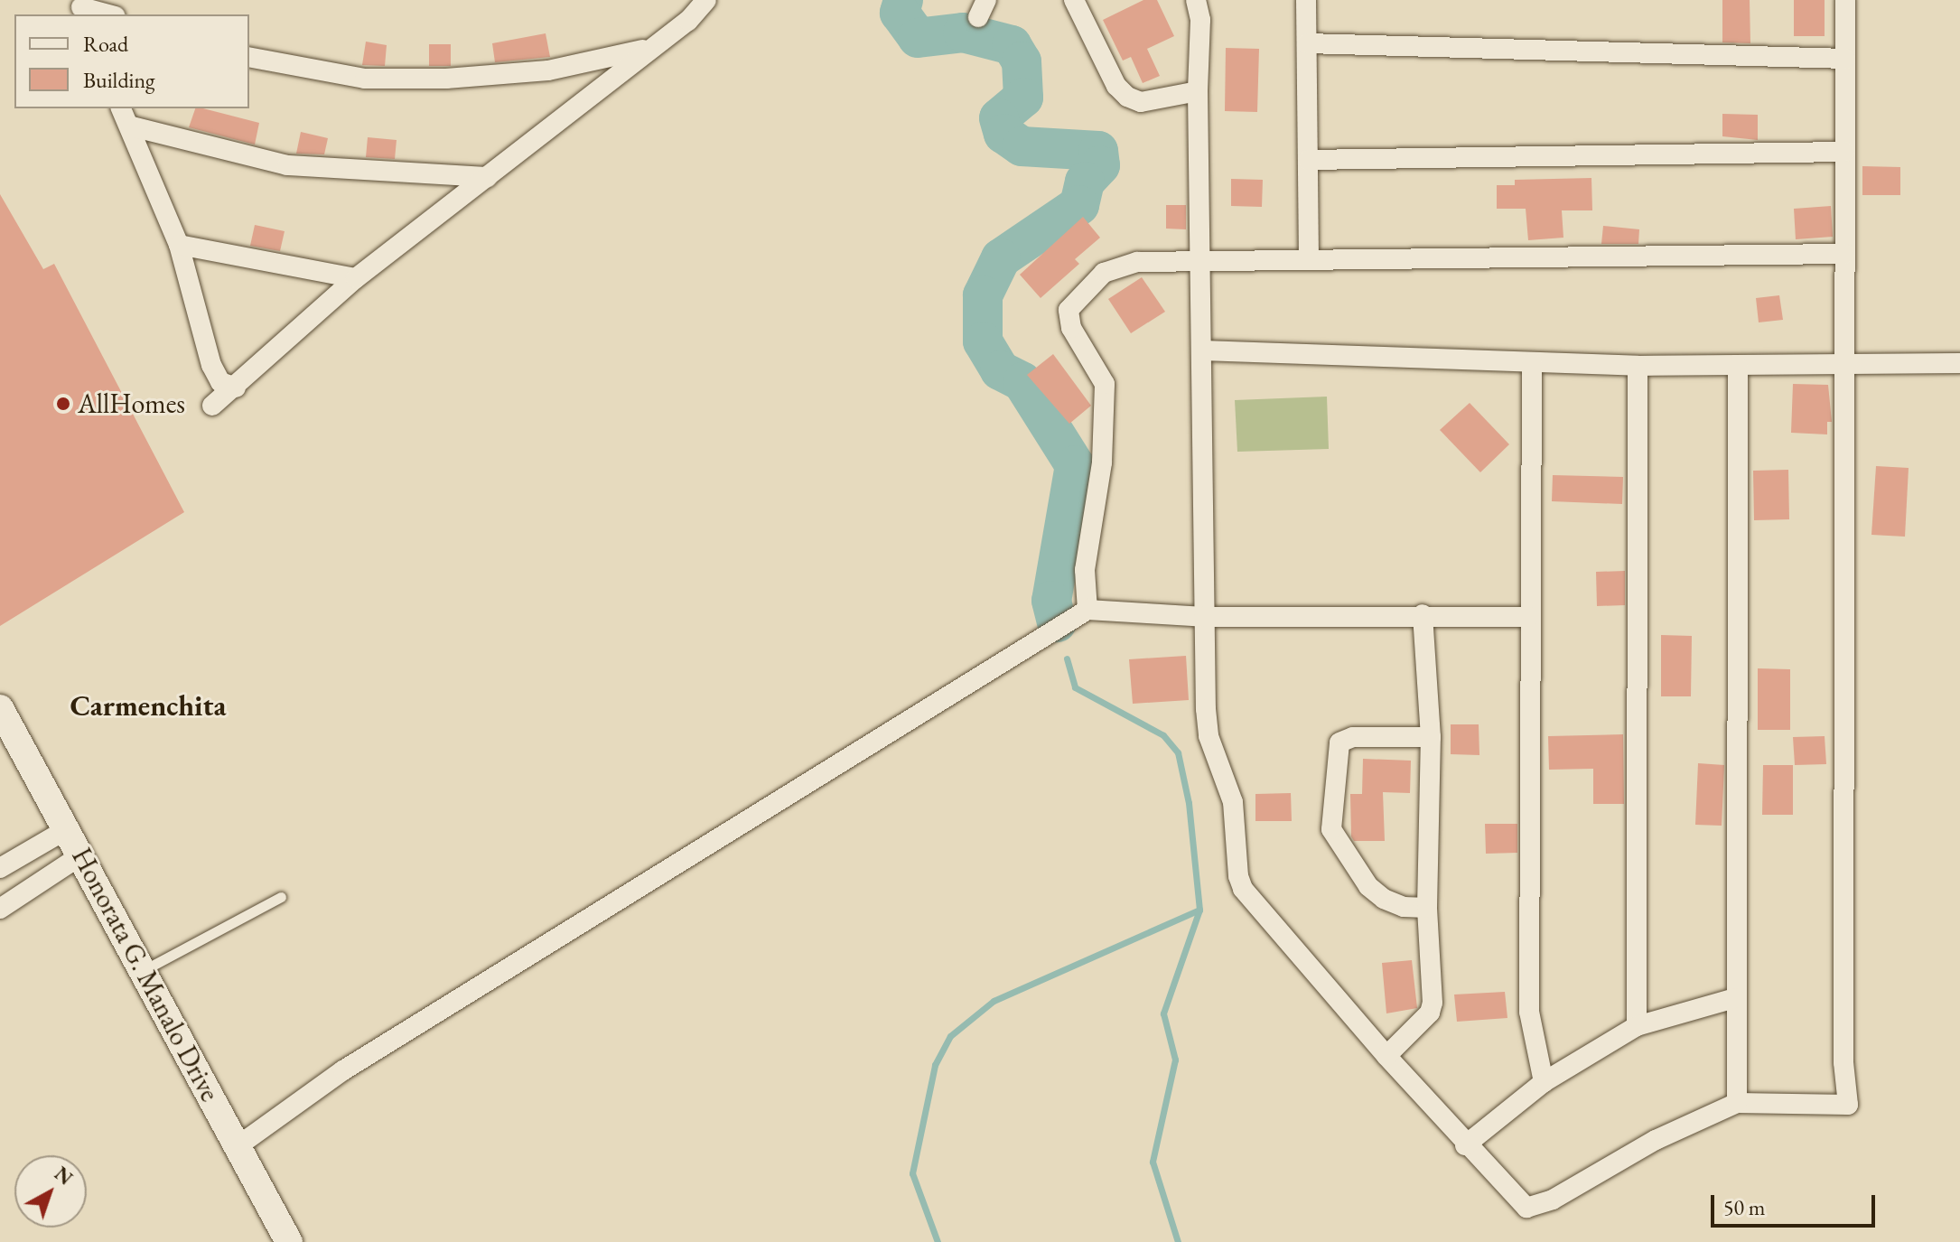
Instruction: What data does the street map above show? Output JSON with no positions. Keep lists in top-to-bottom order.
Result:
{
  "streets": {
    "street": ["Honorata G. Manalo Drive"]
  },
  "districts": ["Carmenchita"],
  "places": ["AllHomes"],
  "legend": ["Road", "Building"],
  "scale_bar": "50 m",
  "north": "top right"
}
